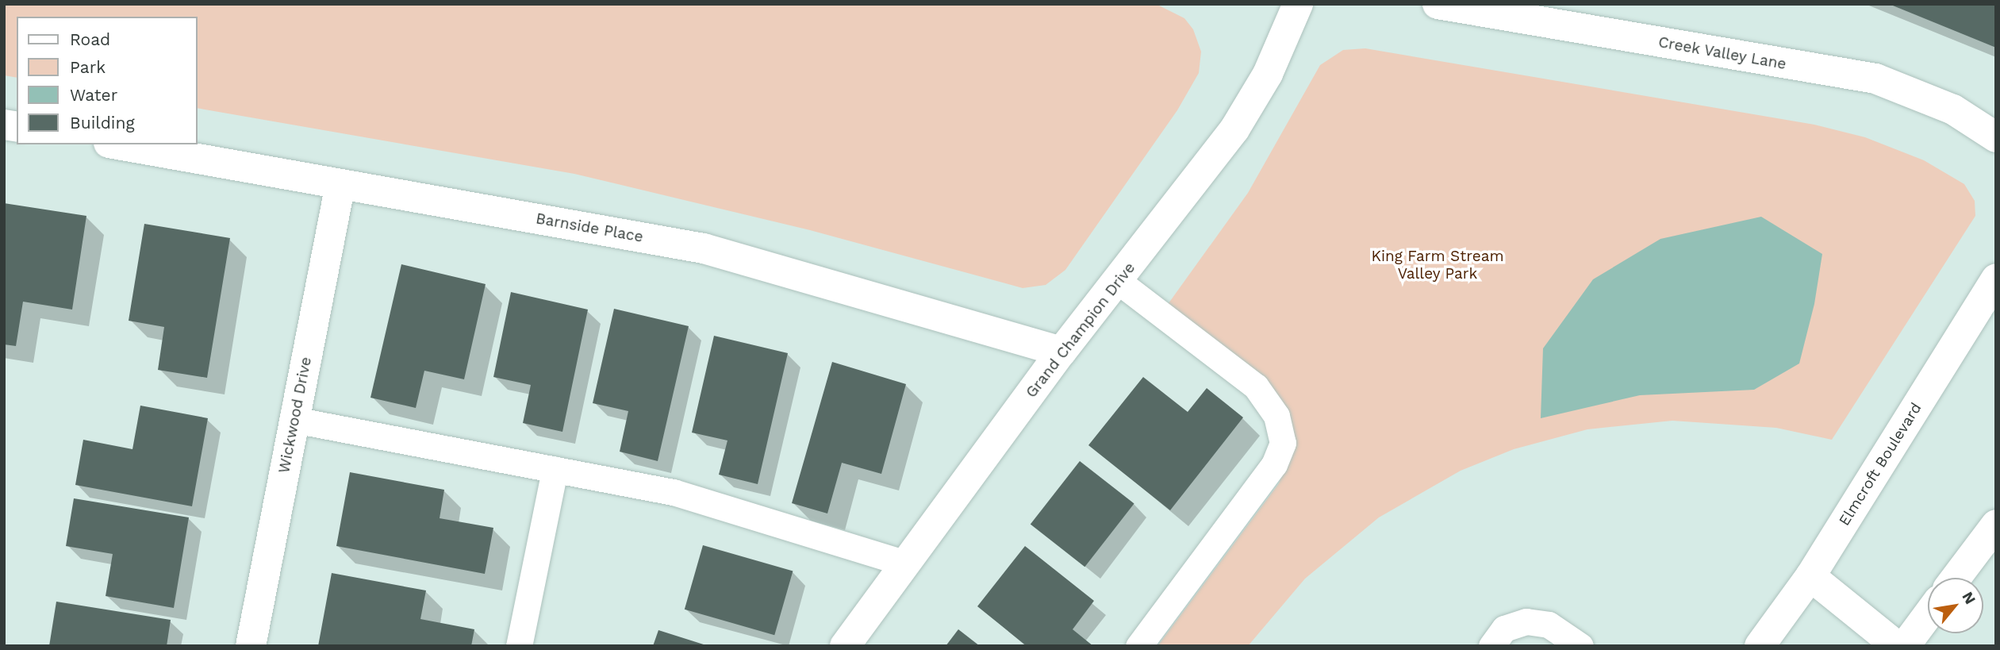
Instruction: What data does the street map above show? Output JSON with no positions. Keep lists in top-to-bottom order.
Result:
{
  "streets": {
    "street": [
      "Creek Valley Lane",
      "Barnside Place",
      "Grand Champion Drive",
      "Wickwood Drive",
      "Elmcroft Boulevard"
    ]
  },
  "crossings": [
    ["Barnside Place", "Grand Champion Drive"],
    ["Barnside Place", "Wickwood Drive"]
  ],
  "parks": ["King Farm Stream Valley Park"],
  "legend": [
    "Road",
    "Park",
    "Water",
    "Building"
  ],
  "north": "top right"
}
